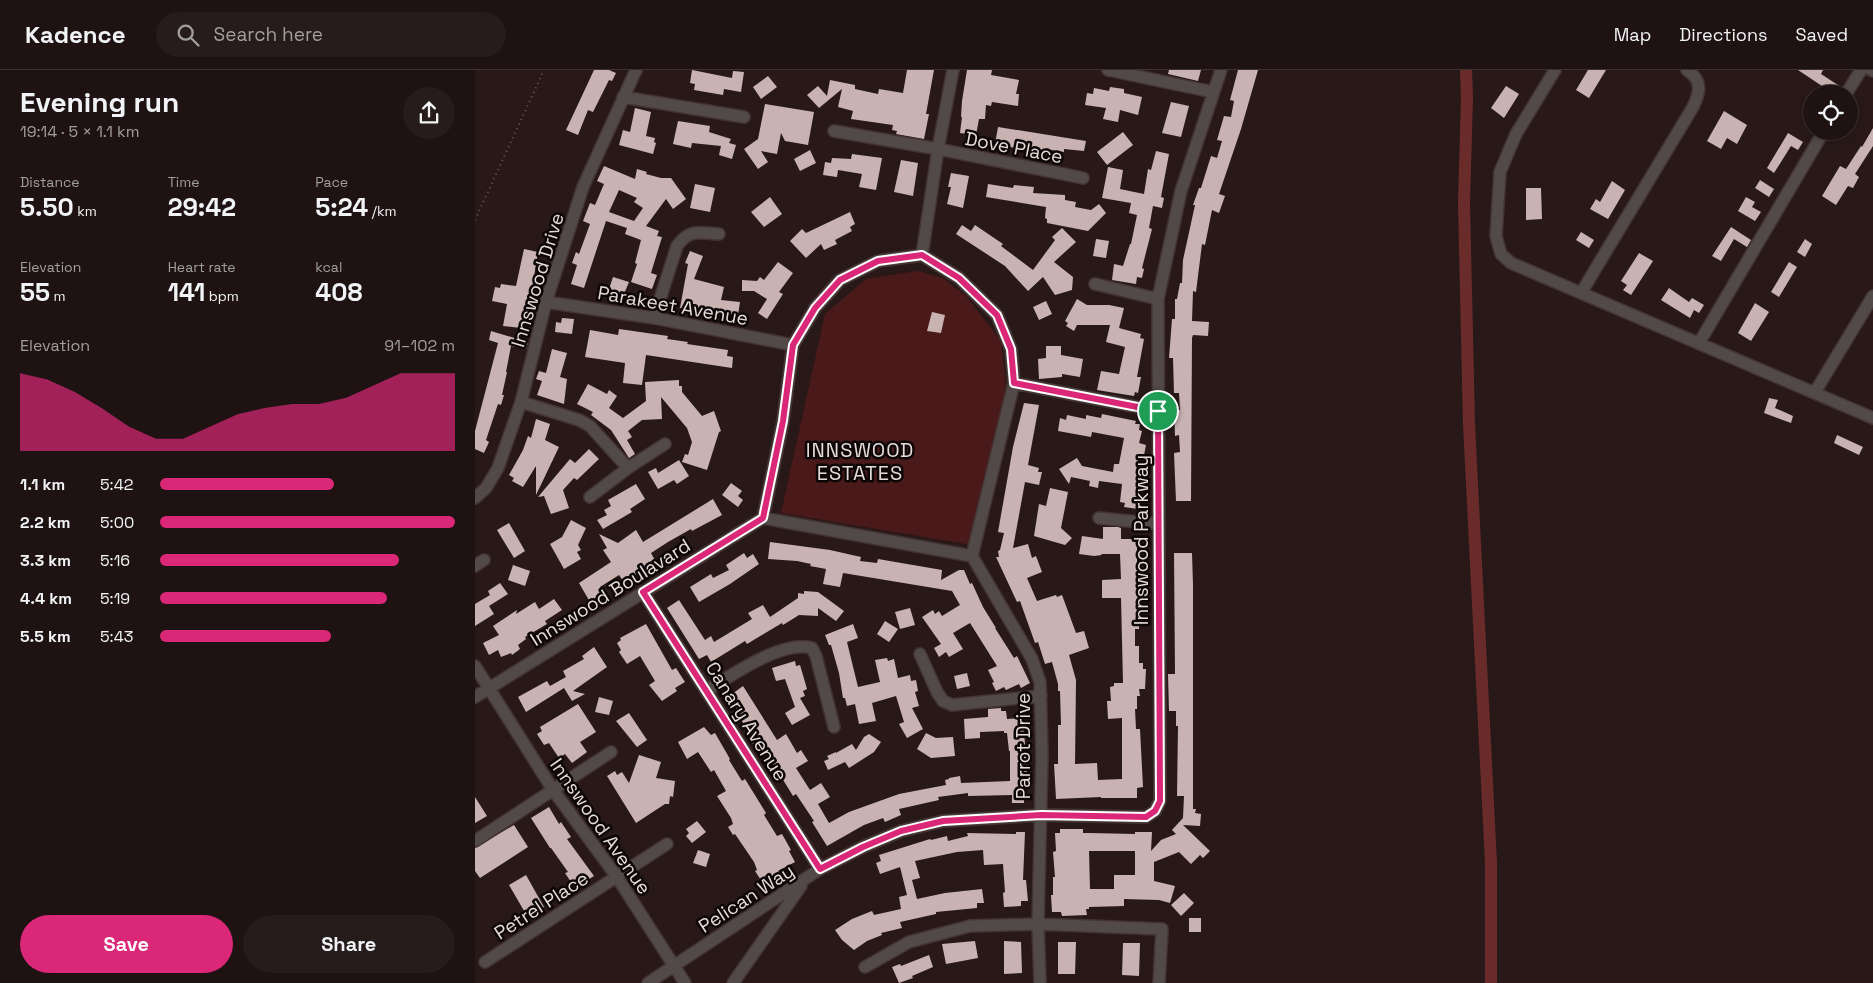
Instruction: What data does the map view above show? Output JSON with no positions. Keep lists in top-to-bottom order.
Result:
{
  "streets": {
    "street": [
      "Dove Place",
      "Innswood Drive",
      "Parakeet Avenue",
      "Innswood Parkway",
      "Innswood Boulavard",
      "Canary Avenue",
      "Parrot Drive",
      "Innswood Avenue",
      "Pelican Way",
      "Petrel Place"
    ]
  },
  "crossings": [
    ["Innswood Drive", "Parakeet Avenue"],
    ["Innswood Parkway", "Parrot Drive"],
    ["Innswood Parkway", "Pelican Way"],
    ["Innswood Boulavard", "Canary Avenue"],
    ["Innswood Boulavard", "Innswood Avenue"],
    ["Canary Avenue", "Pelican Way"],
    ["Parrot Drive", "Pelican Way"],
    ["Innswood Avenue", "Pelican Way"],
    ["Innswood Avenue", "Petrel Place"]
  ],
  "districts": ["INNSWOOD ESTATES"],
  "page": {
    "header": "Kadence",
    "search": "Search here",
    "nav": ["Map", "Directions", "Saved"],
    "heading": ["Evening run", "19:14 · 5 × 1.1 km"],
    "stats": [
      ["Distance", "5.50 km"],
      ["Time", "29:42"],
      ["Pace", "5:24 /km"],
      ["Elevation", "55 m"],
      ["Heart rate", "141 bpm"],
      ["kcal", "408"]
    ],
    "chart": ["Elevation", "91–102 m"],
    "list": [
      {
        "name": "1.1 km",
        "note": "5:42"
      },
      {
        "name": "2.2 km",
        "note": "5:00"
      },
      {
        "name": "3.3 km",
        "note": "5:16"
      },
      {
        "name": "4.4 km",
        "note": "5:19"
      },
      {
        "name": "5.5 km",
        "note": "5:43"
      }
    ],
    "buttons": ["Save", "Share"]
  }
}
